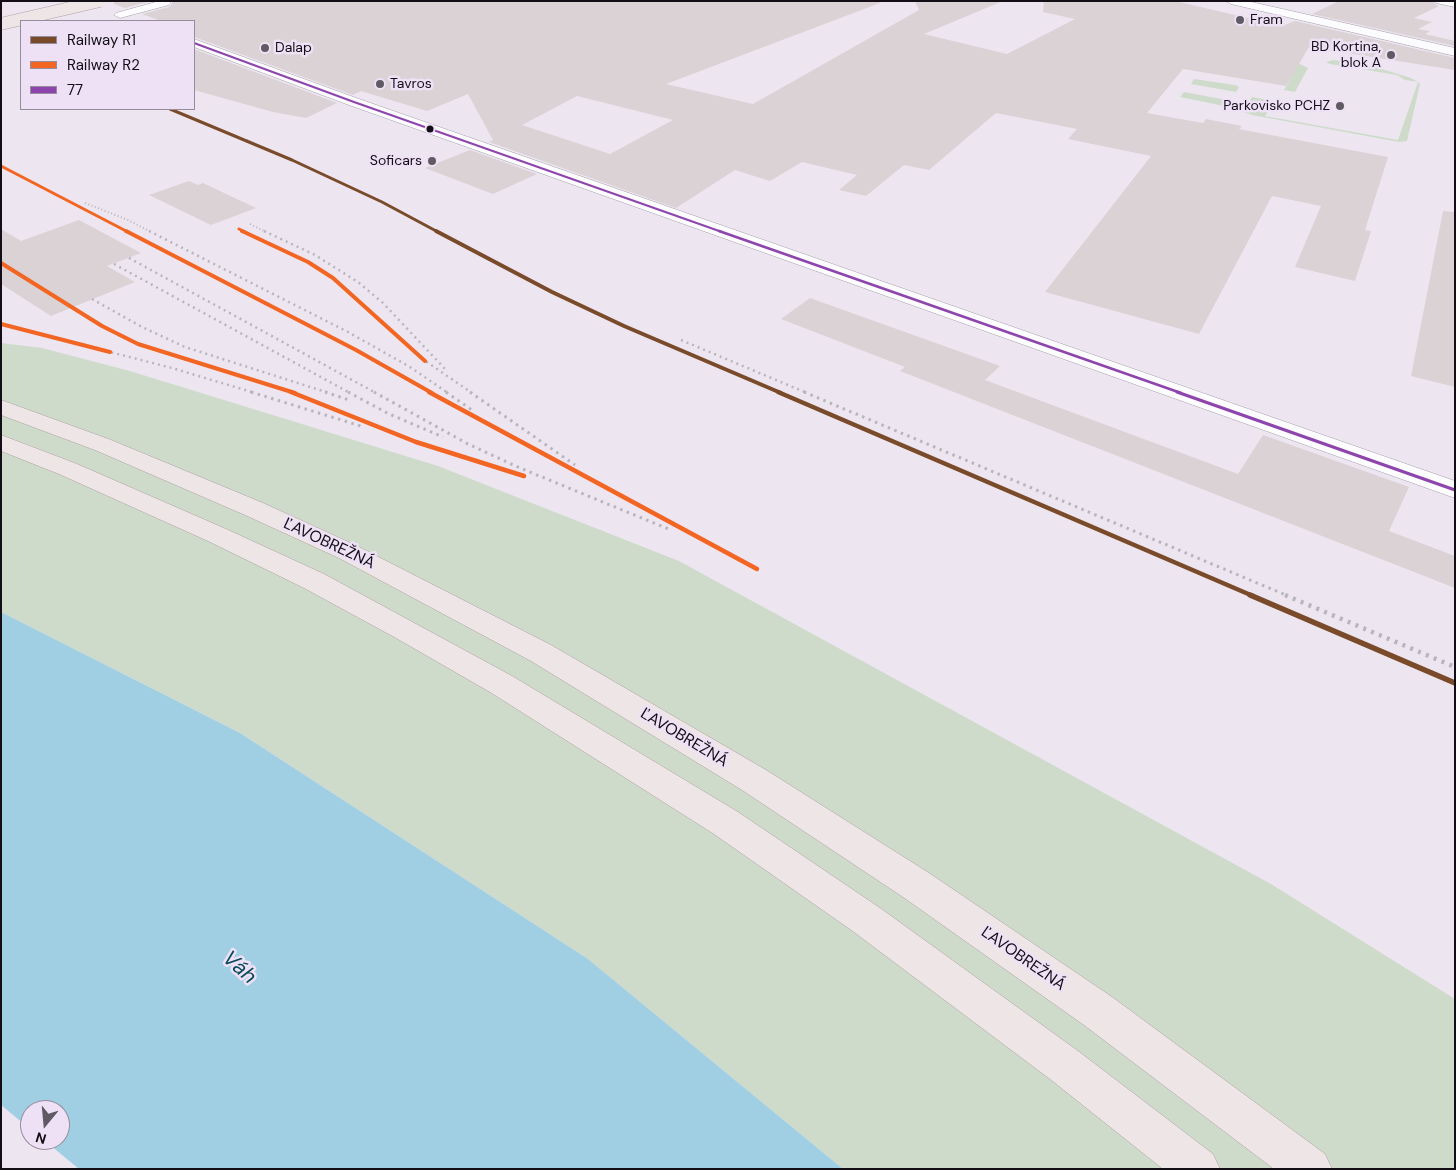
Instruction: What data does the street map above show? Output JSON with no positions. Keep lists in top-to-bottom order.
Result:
{
  "streets": {
    "main road": ["ĽAVOBREŽNÁ"]
  },
  "water": ["Váh"],
  "places": [
    "Fram",
    "Dalap",
    "BD Kortina, blok A",
    "Tavros",
    "Parkovisko PCHZ",
    "Soficars"
  ],
  "lines": ["transit line 77", "rail line R1", "rail line R2"],
  "legend": ["Railway R1", "Railway R2", "77"],
  "north": "bottom"
}
